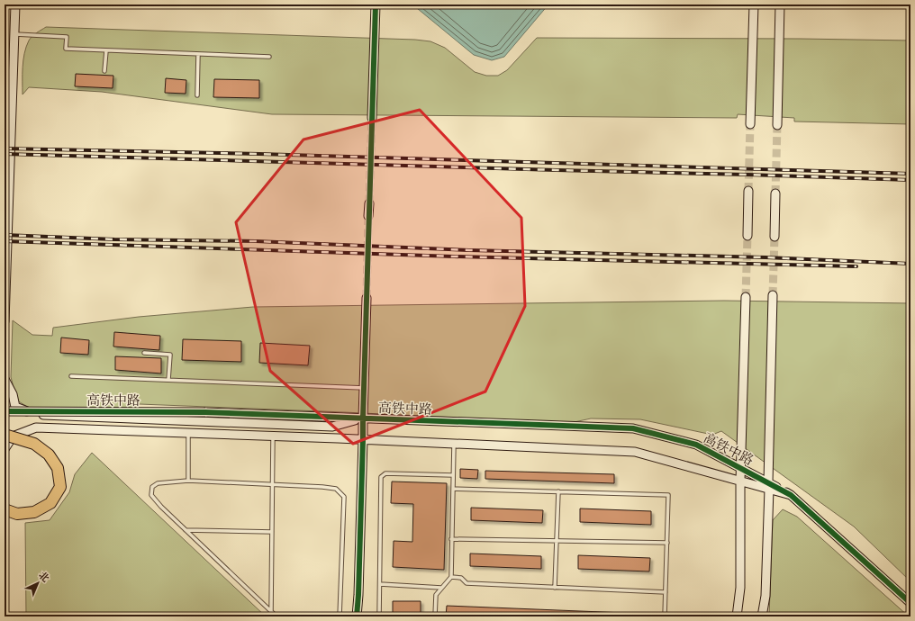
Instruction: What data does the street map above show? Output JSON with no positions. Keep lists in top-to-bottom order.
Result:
{
  "streets": {
    "street": ["高铁中路"]
  },
  "north": "top right"
}
